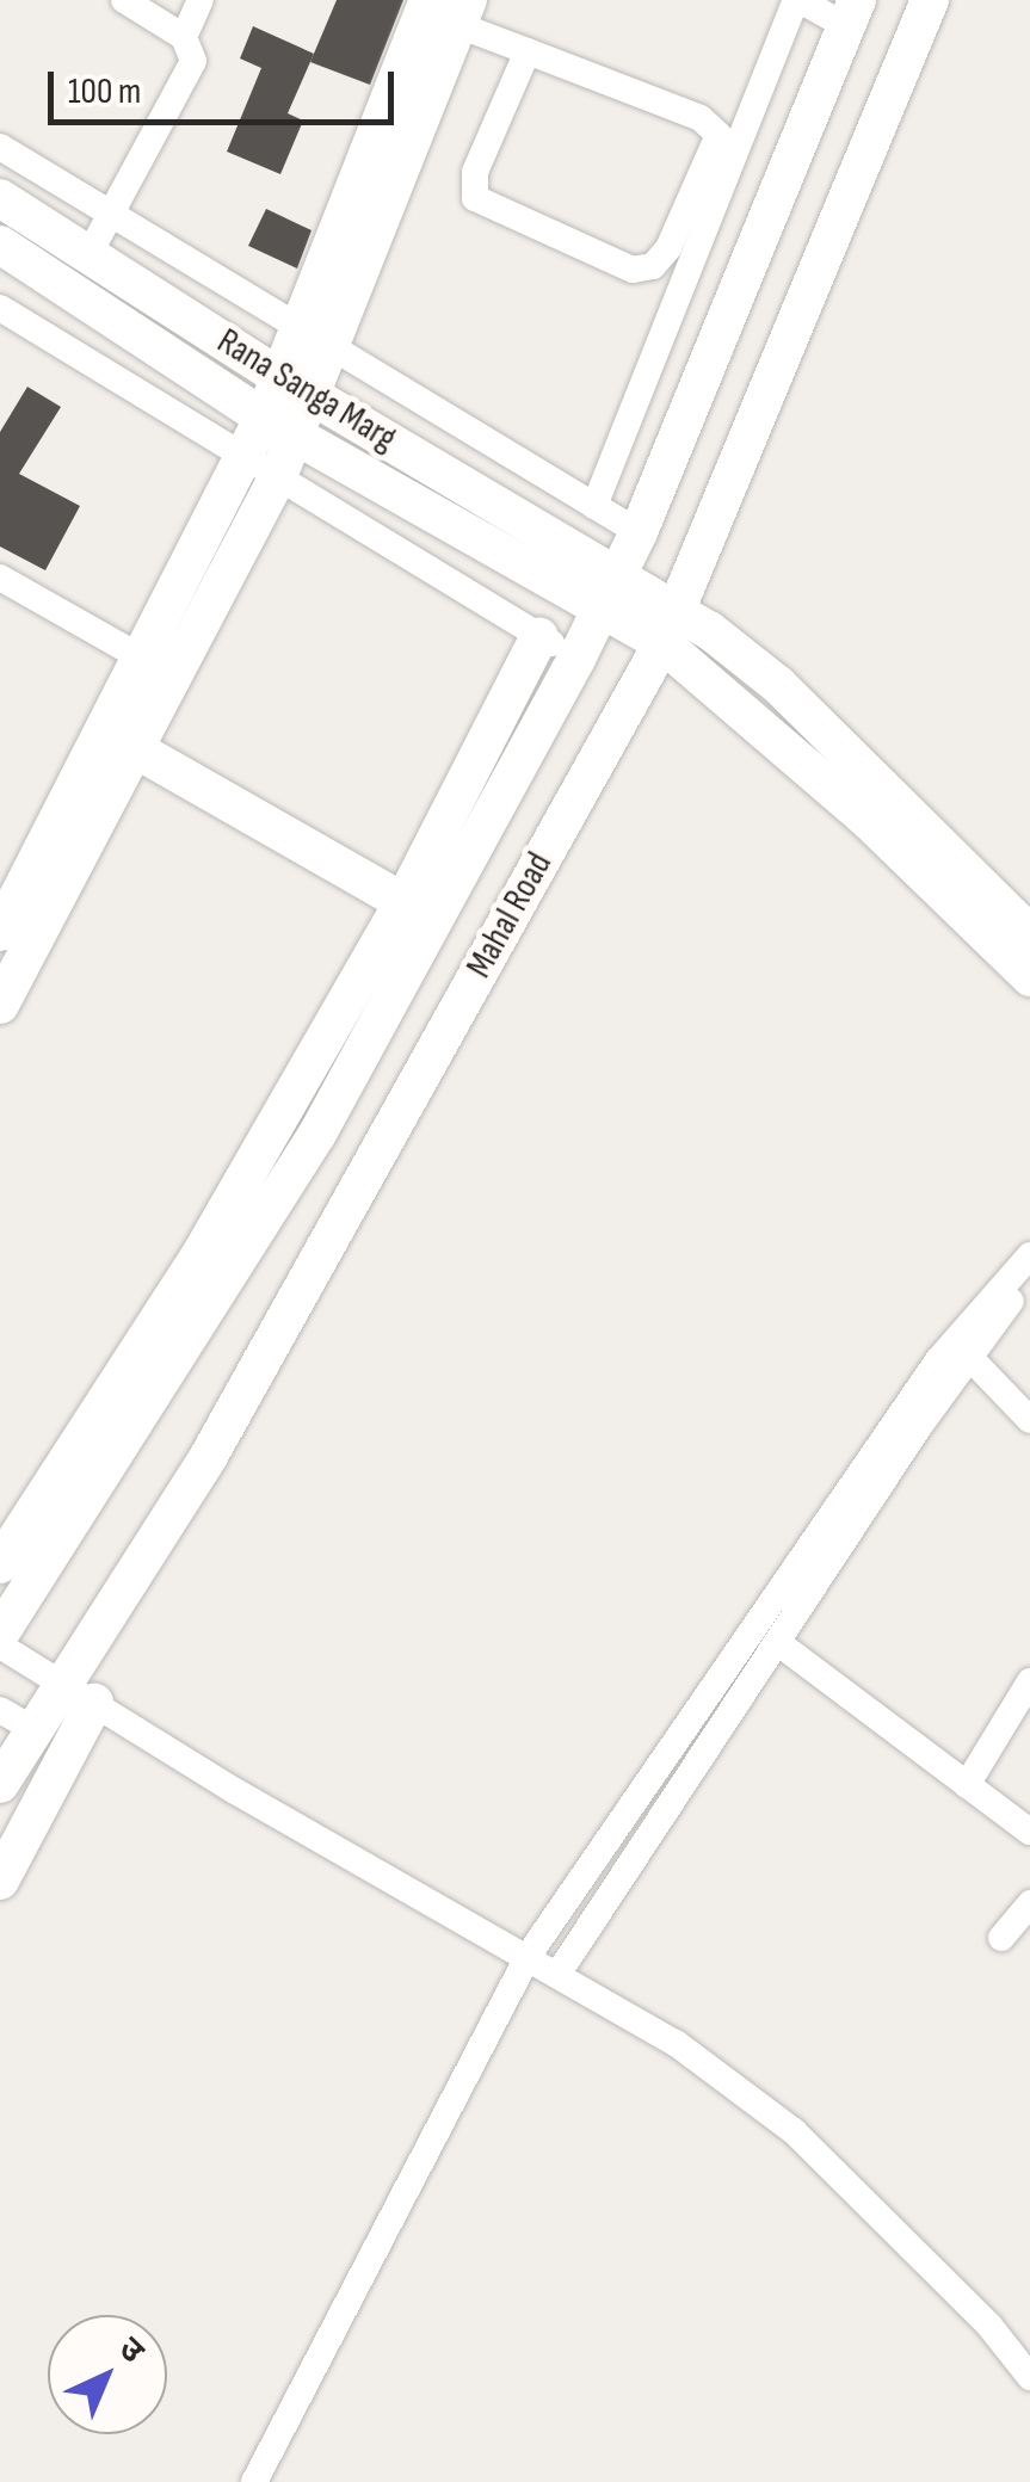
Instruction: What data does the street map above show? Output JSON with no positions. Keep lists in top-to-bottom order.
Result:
{
  "streets": {
    "main road": ["Rana Sanga Marg", "Mahal Road"]
  },
  "crossings": [
    ["Rana Sanga Marg", "Mahal Road"]
  ],
  "scale_bar": "100 m",
  "north": "top right"
}
